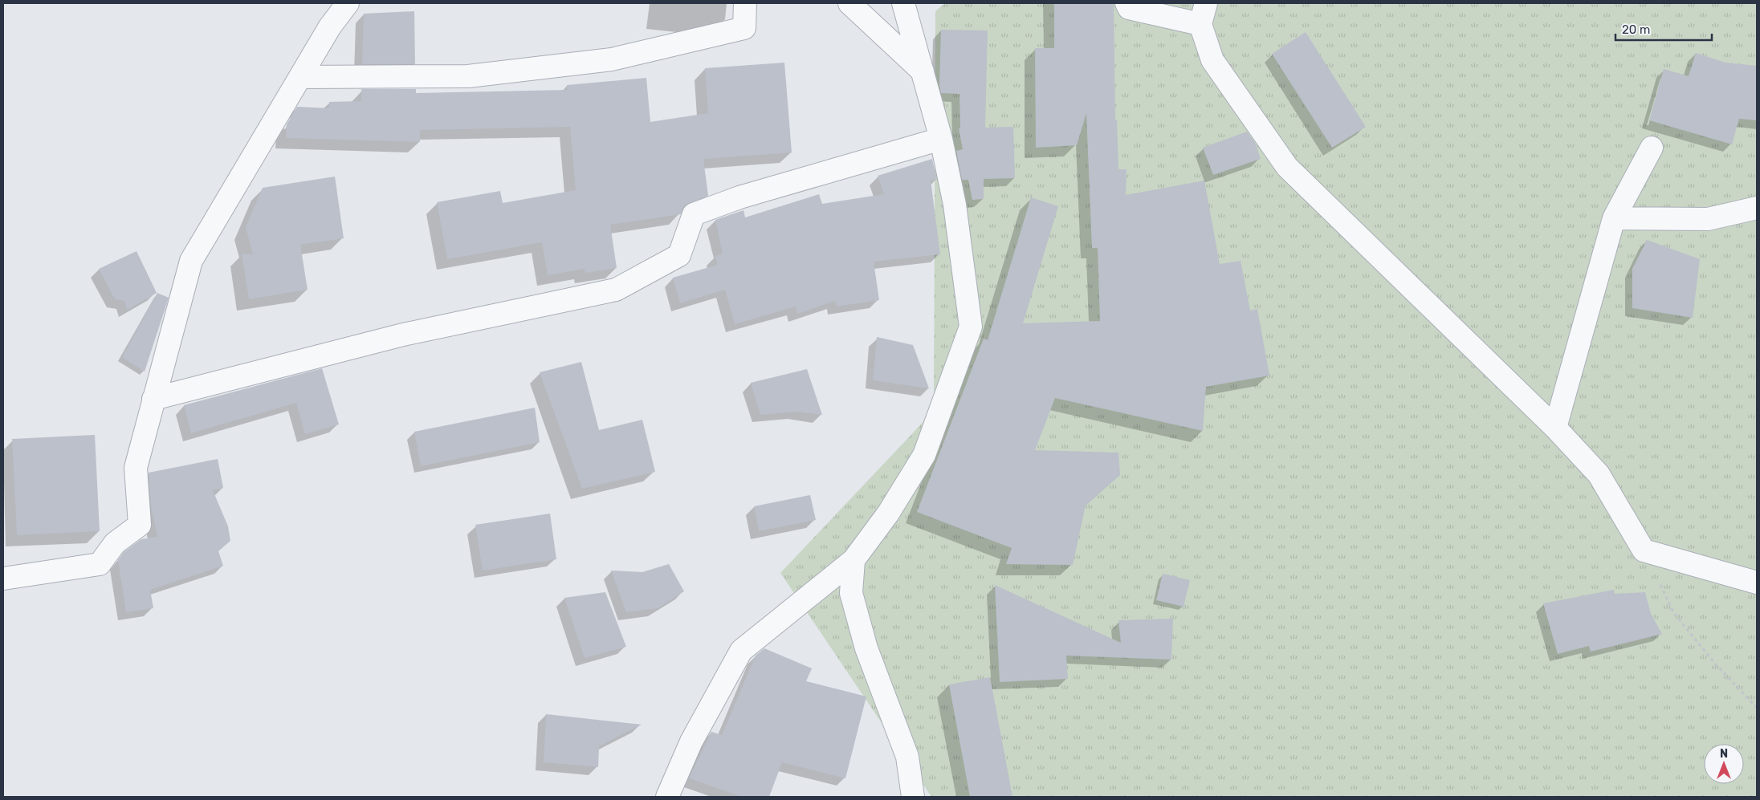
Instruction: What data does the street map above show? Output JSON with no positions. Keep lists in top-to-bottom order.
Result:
{
  "scale_bar": "20 m",
  "north": "top"
}
